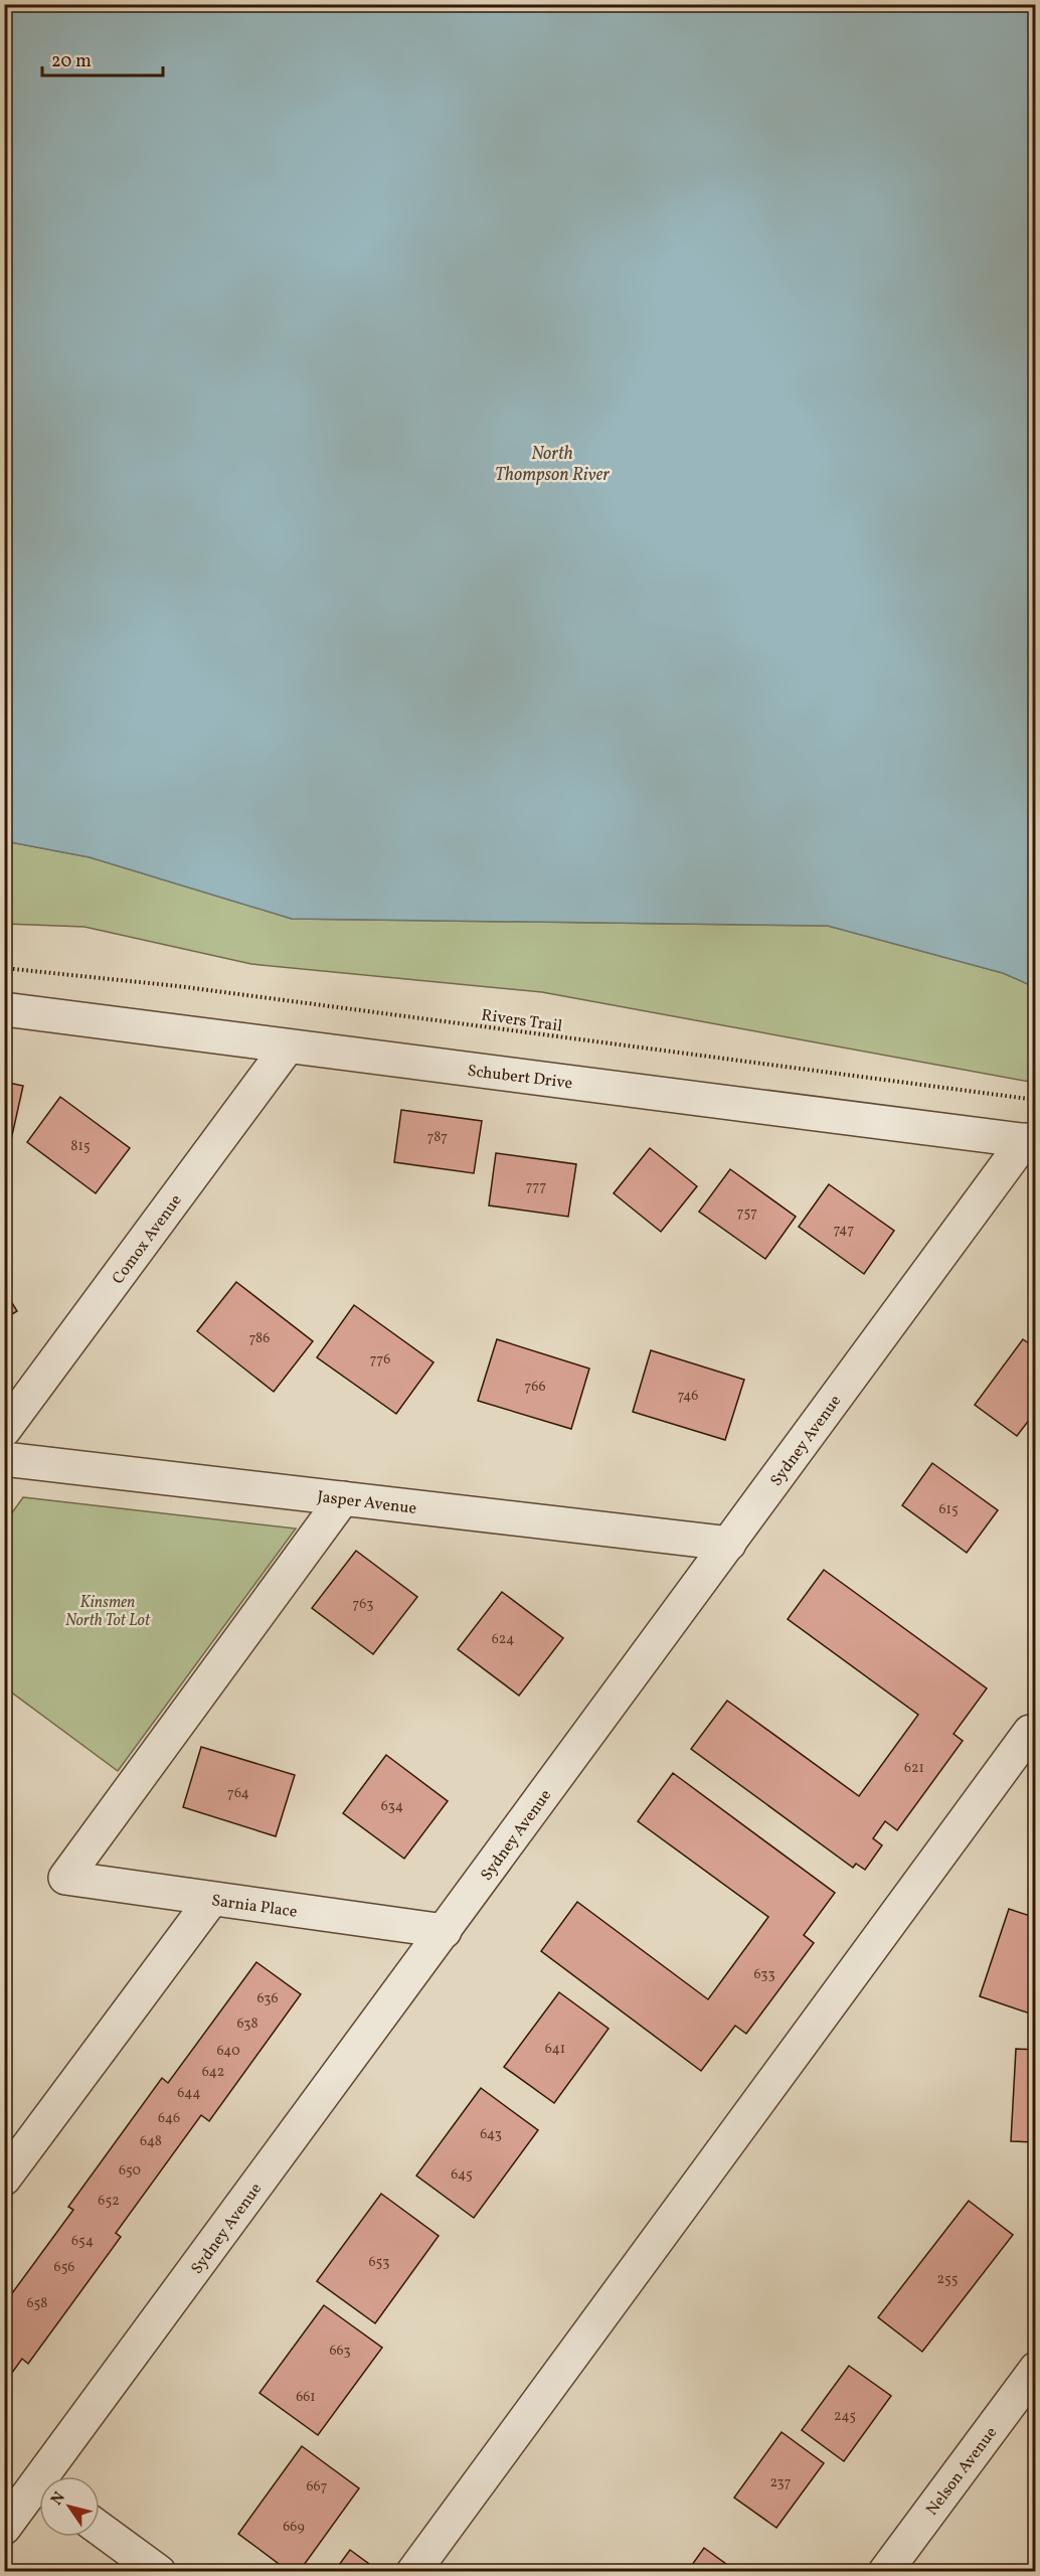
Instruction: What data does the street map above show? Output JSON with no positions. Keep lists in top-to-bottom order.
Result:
{
  "streets": {
    "street": [
      "Schubert Drive",
      "Comox Avenue",
      "Sydney Avenue",
      "Jasper Avenue",
      "Sarnia Place",
      "Nelson Avenue"
    ],
    "path": ["Rivers Trail"]
  },
  "crossings": [
    ["Schubert Drive", "Comox Avenue"],
    ["Schubert Drive", "Sydney Avenue"],
    ["Sydney Avenue", "Jasper Avenue"],
    ["Sydney Avenue", "Sarnia Place"],
    ["Jasper Avenue", "Sarnia Place"]
  ],
  "water": ["North Thompson River"],
  "parks": ["Kinsmen North Tot Lot"],
  "house_numbers": [
    "787",
    "815",
    "777",
    "757",
    "747",
    "786",
    "776",
    "766",
    "746",
    "615",
    "763",
    "624",
    "621",
    "764",
    "634",
    "633",
    "636",
    "638",
    "641",
    "640",
    "642",
    "644",
    "646",
    "643",
    "648",
    "650",
    "645",
    "652",
    "654",
    "653",
    "656",
    "255",
    "658",
    "663",
    "661",
    "245",
    "237",
    "667",
    "669"
  ],
  "scale_bar": "20 m",
  "north": "top left"
}
